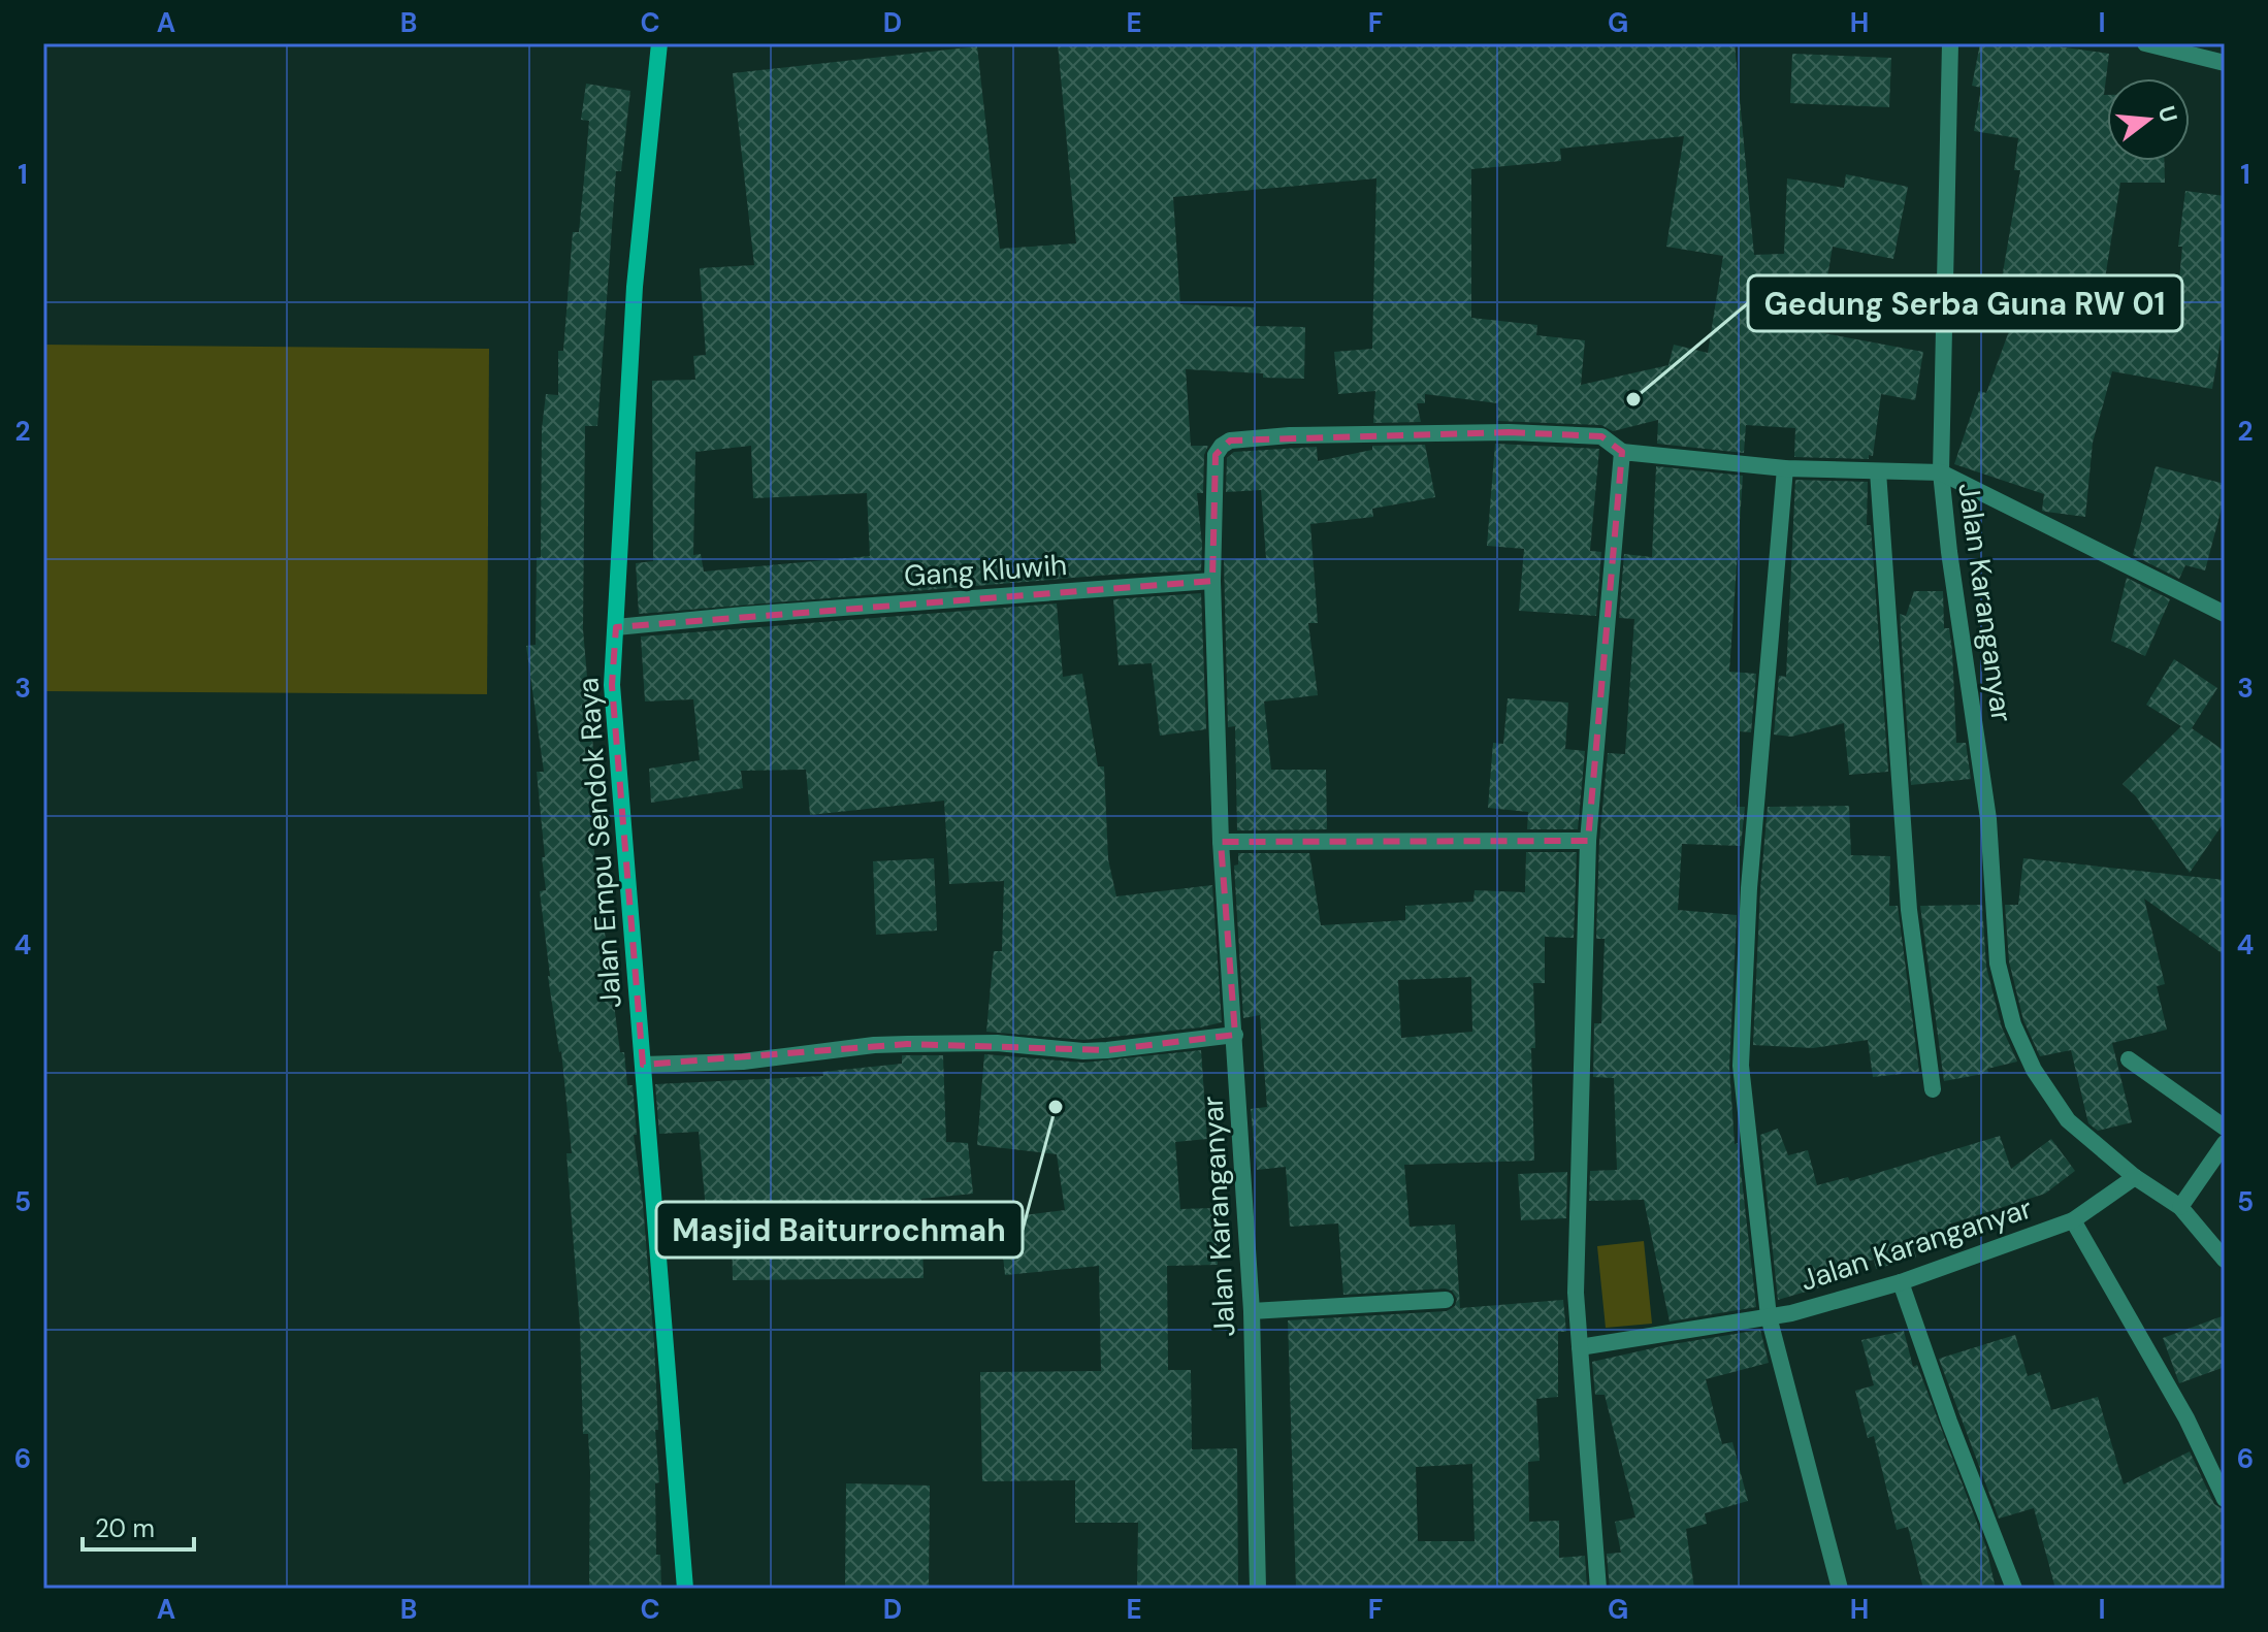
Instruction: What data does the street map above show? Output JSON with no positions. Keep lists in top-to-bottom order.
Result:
{
  "streets": {
    "main road": ["Jalan Empu Sendok Raya"],
    "street": ["Gang Kluwih", "Jalan Karanganyar"]
  },
  "crossings": [
    ["Gang Kluwih", "Jalan Karanganyar"],
    ["Gang Kluwih", "Jalan Empu Sendok Raya"]
  ],
  "places": ["Gedung Serba Guna RW 01", "Masjid Baiturrochmah"],
  "scale_bar": "20 m",
  "north": "right",
  "grid": {
    "columns": [
      "A",
      "B",
      "C",
      "D",
      "E",
      "F",
      "G",
      "H",
      "I"
    ],
    "rows": [
      "1",
      "2",
      "3",
      "4",
      "5",
      "6"
    ]
  }
}
